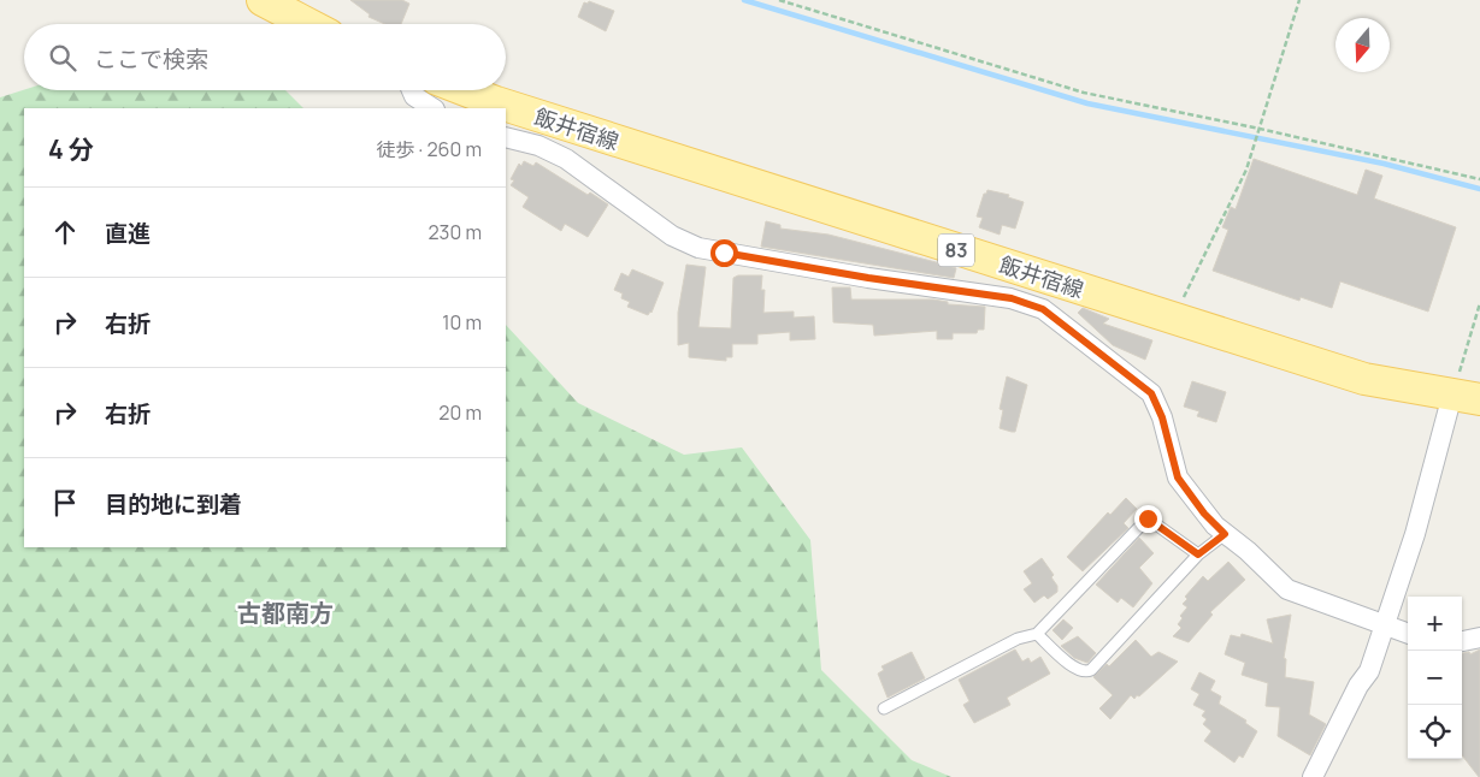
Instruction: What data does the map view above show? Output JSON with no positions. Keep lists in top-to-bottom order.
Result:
{
  "streets": {
    "main road": ["飯井宿線", "83"]
  },
  "districts": ["古都南方"],
  "north": "bottom",
  "page": {
    "search": "ここで検索",
    "heading": ["4 分", "徒歩 · 260 m"],
    "list": [
      ["直進", "230 m"],
      ["右折", "10 m"],
      ["右折", "20 m"],
      "目的地に到着"
    ],
    "map_buttons": ["+", "−"]
  }
}
